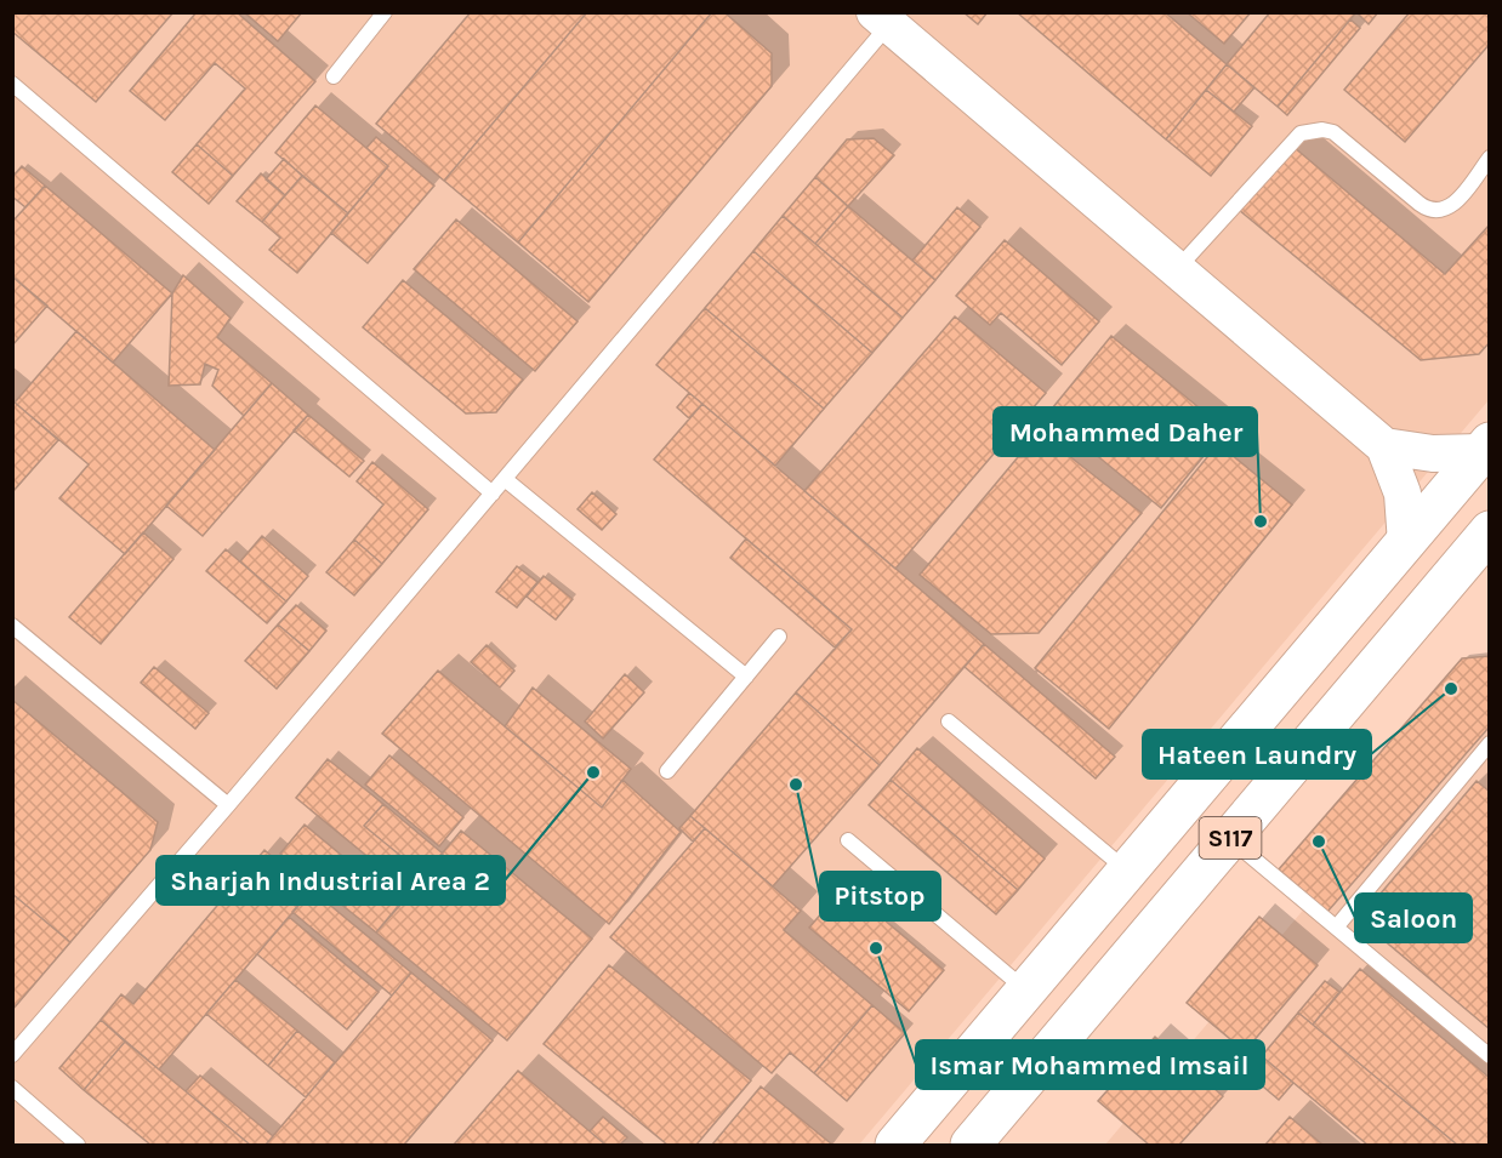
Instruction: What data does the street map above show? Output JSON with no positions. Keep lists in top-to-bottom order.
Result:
{
  "streets": {
    "main road": ["S117"]
  },
  "places": [
    "Mohammed Daher",
    "Hateen Laundry",
    "Sharjah Industrial Area 2",
    "Pitstop",
    "Saloon",
    "Ismar Mohammed Imsail"
  ]
}
